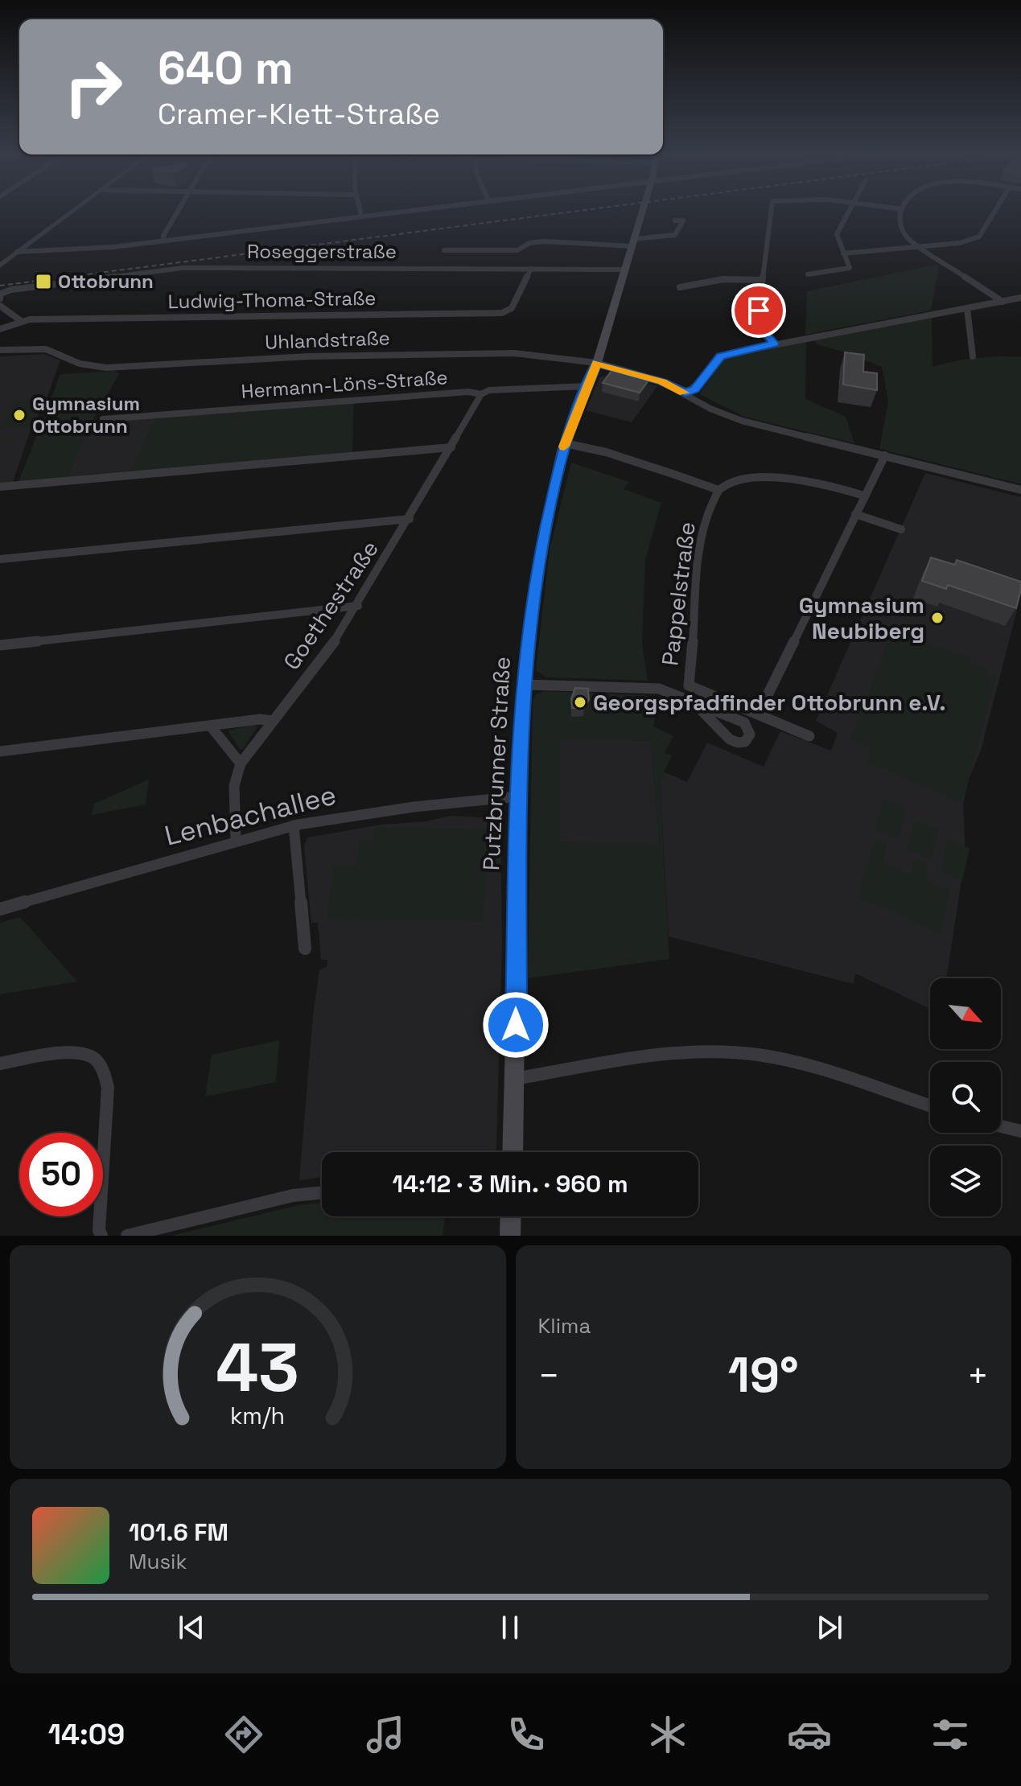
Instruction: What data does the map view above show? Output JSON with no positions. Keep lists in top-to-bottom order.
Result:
{
  "streets": {
    "main road": ["Putzbrunner Straße"],
    "street": [
      "Roseggerstraße",
      "Ludwig-Thoma-Straße",
      "Uhlandstraße",
      "Hermann-Löns-Straße",
      "Pappelstraße",
      "Goethestraße",
      "Lenbachallee"
    ]
  },
  "crossings": [
    ["Roseggerstraße", "Ludwig-Thoma-Straße"],
    ["Roseggerstraße", "Putzbrunner Straße"],
    ["Uhlandstraße", "Putzbrunner Straße"],
    ["Hermann-Löns-Straße", "Goethestraße"],
    ["Hermann-Löns-Straße", "Putzbrunner Straße"],
    ["Goethestraße", "Lenbachallee"],
    ["Putzbrunner Straße", "Lenbachallee"]
  ],
  "places": {
    "transit": ["Ottobrunn"],
    "other": ["Gymnasium Ottobrunn", "Gymnasium Neubiberg", "Georgspfadfinder Ottobrunn e.V."]
  },
  "north": "bottom right",
  "page": {
    "turn": ["640 m", "Cramer-Klett-Straße"],
    "limit": "50",
    "trip": "14:12 · 3 Min. · 960 m",
    "tile": "Klima",
    "heat": ["−", "19°", "+"],
    "song": ["101.6 FM", "Musik"],
    "tabs": "14:09",
    "gauge": ["43", "km/h"]
  }
}
